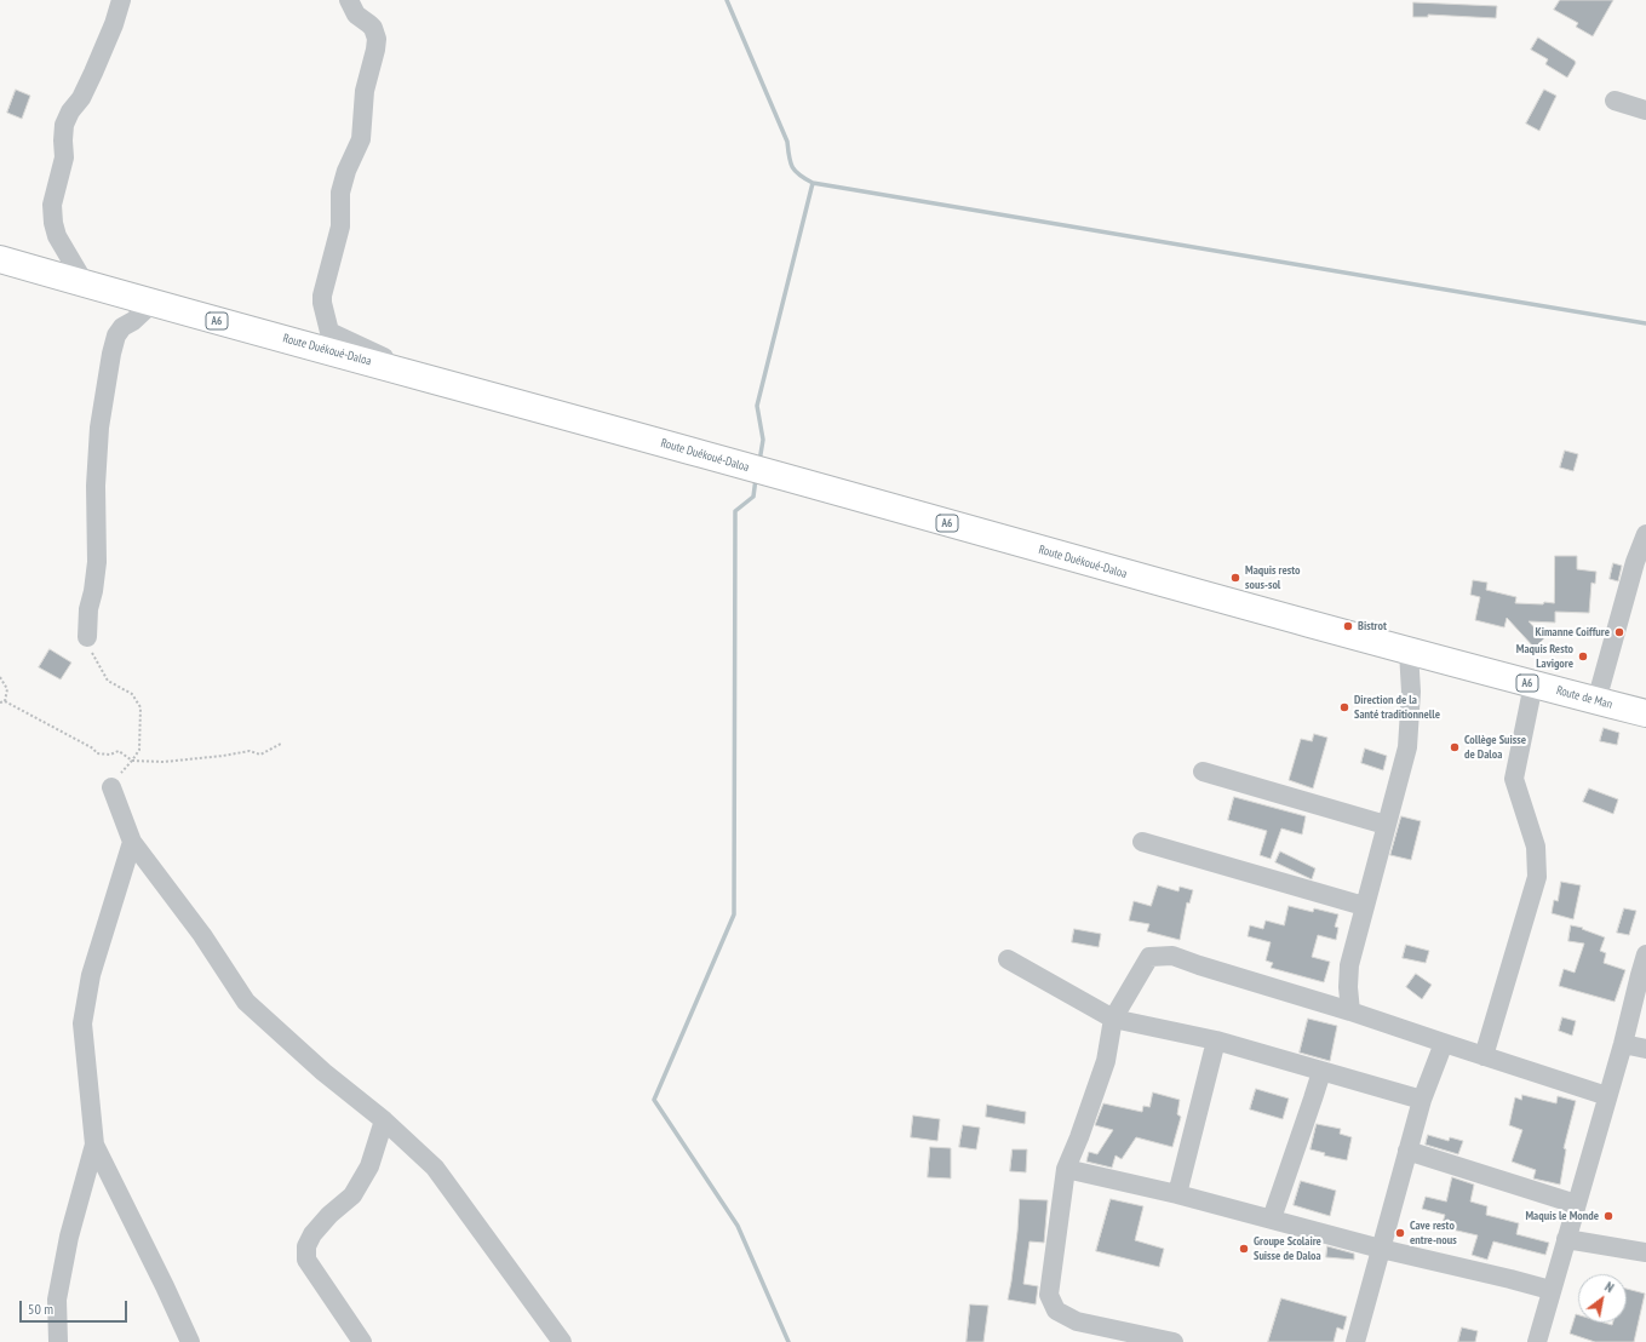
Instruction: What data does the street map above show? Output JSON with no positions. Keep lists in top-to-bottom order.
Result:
{
  "streets": {
    "highway": ["A6", "Route Duékoué-Daloa", "Route de Man"]
  },
  "crossings": [
    ["Route Duékoué-Daloa", "Route de Man"]
  ],
  "places": [
    "Maquis resto sous-sol",
    "Bistrot",
    "Kimanne Coiffure",
    "Maquis Resto Lavigore",
    "Direction de la Santé traditionnelle",
    "Collège Suisse de Daloa",
    "Maquis le Monde",
    "Cave resto entre-nous",
    "Groupe Scolaire Suisse de Daloa"
  ],
  "scale_bar": "50 m",
  "north": "top right"
}
